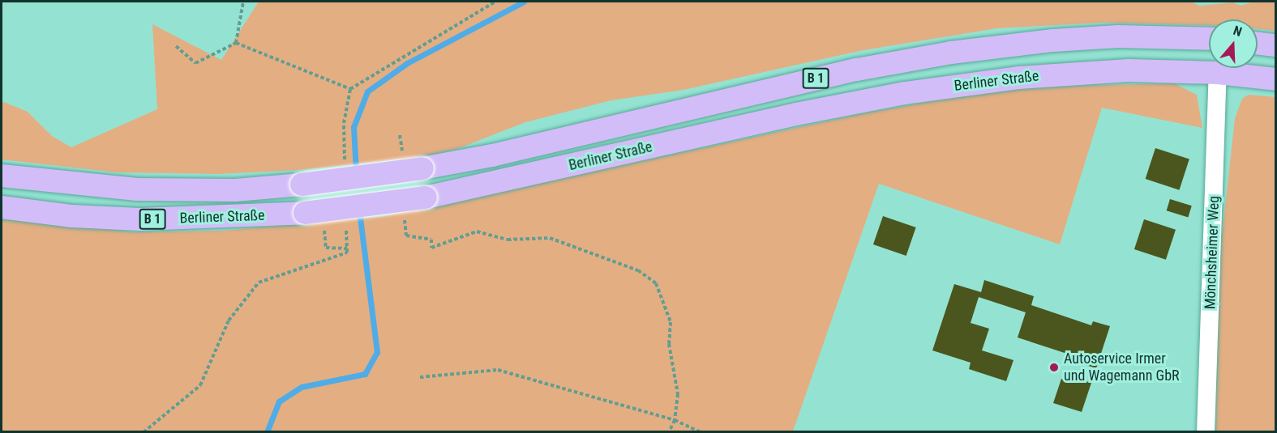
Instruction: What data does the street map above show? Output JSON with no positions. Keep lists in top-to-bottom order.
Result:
{
  "streets": {
    "main road": ["B 1", "Berliner Straße"],
    "lane": ["Mönchsheimer Weg"]
  },
  "crossings": [
    ["B 1", "Berliner Straße"],
    ["B 1", "Mönchsheimer Weg"],
    ["Berliner Straße", "Mönchsheimer Weg"]
  ],
  "places": ["Autoservice Irmer und Wagemann GbR"],
  "north": "top"
}
